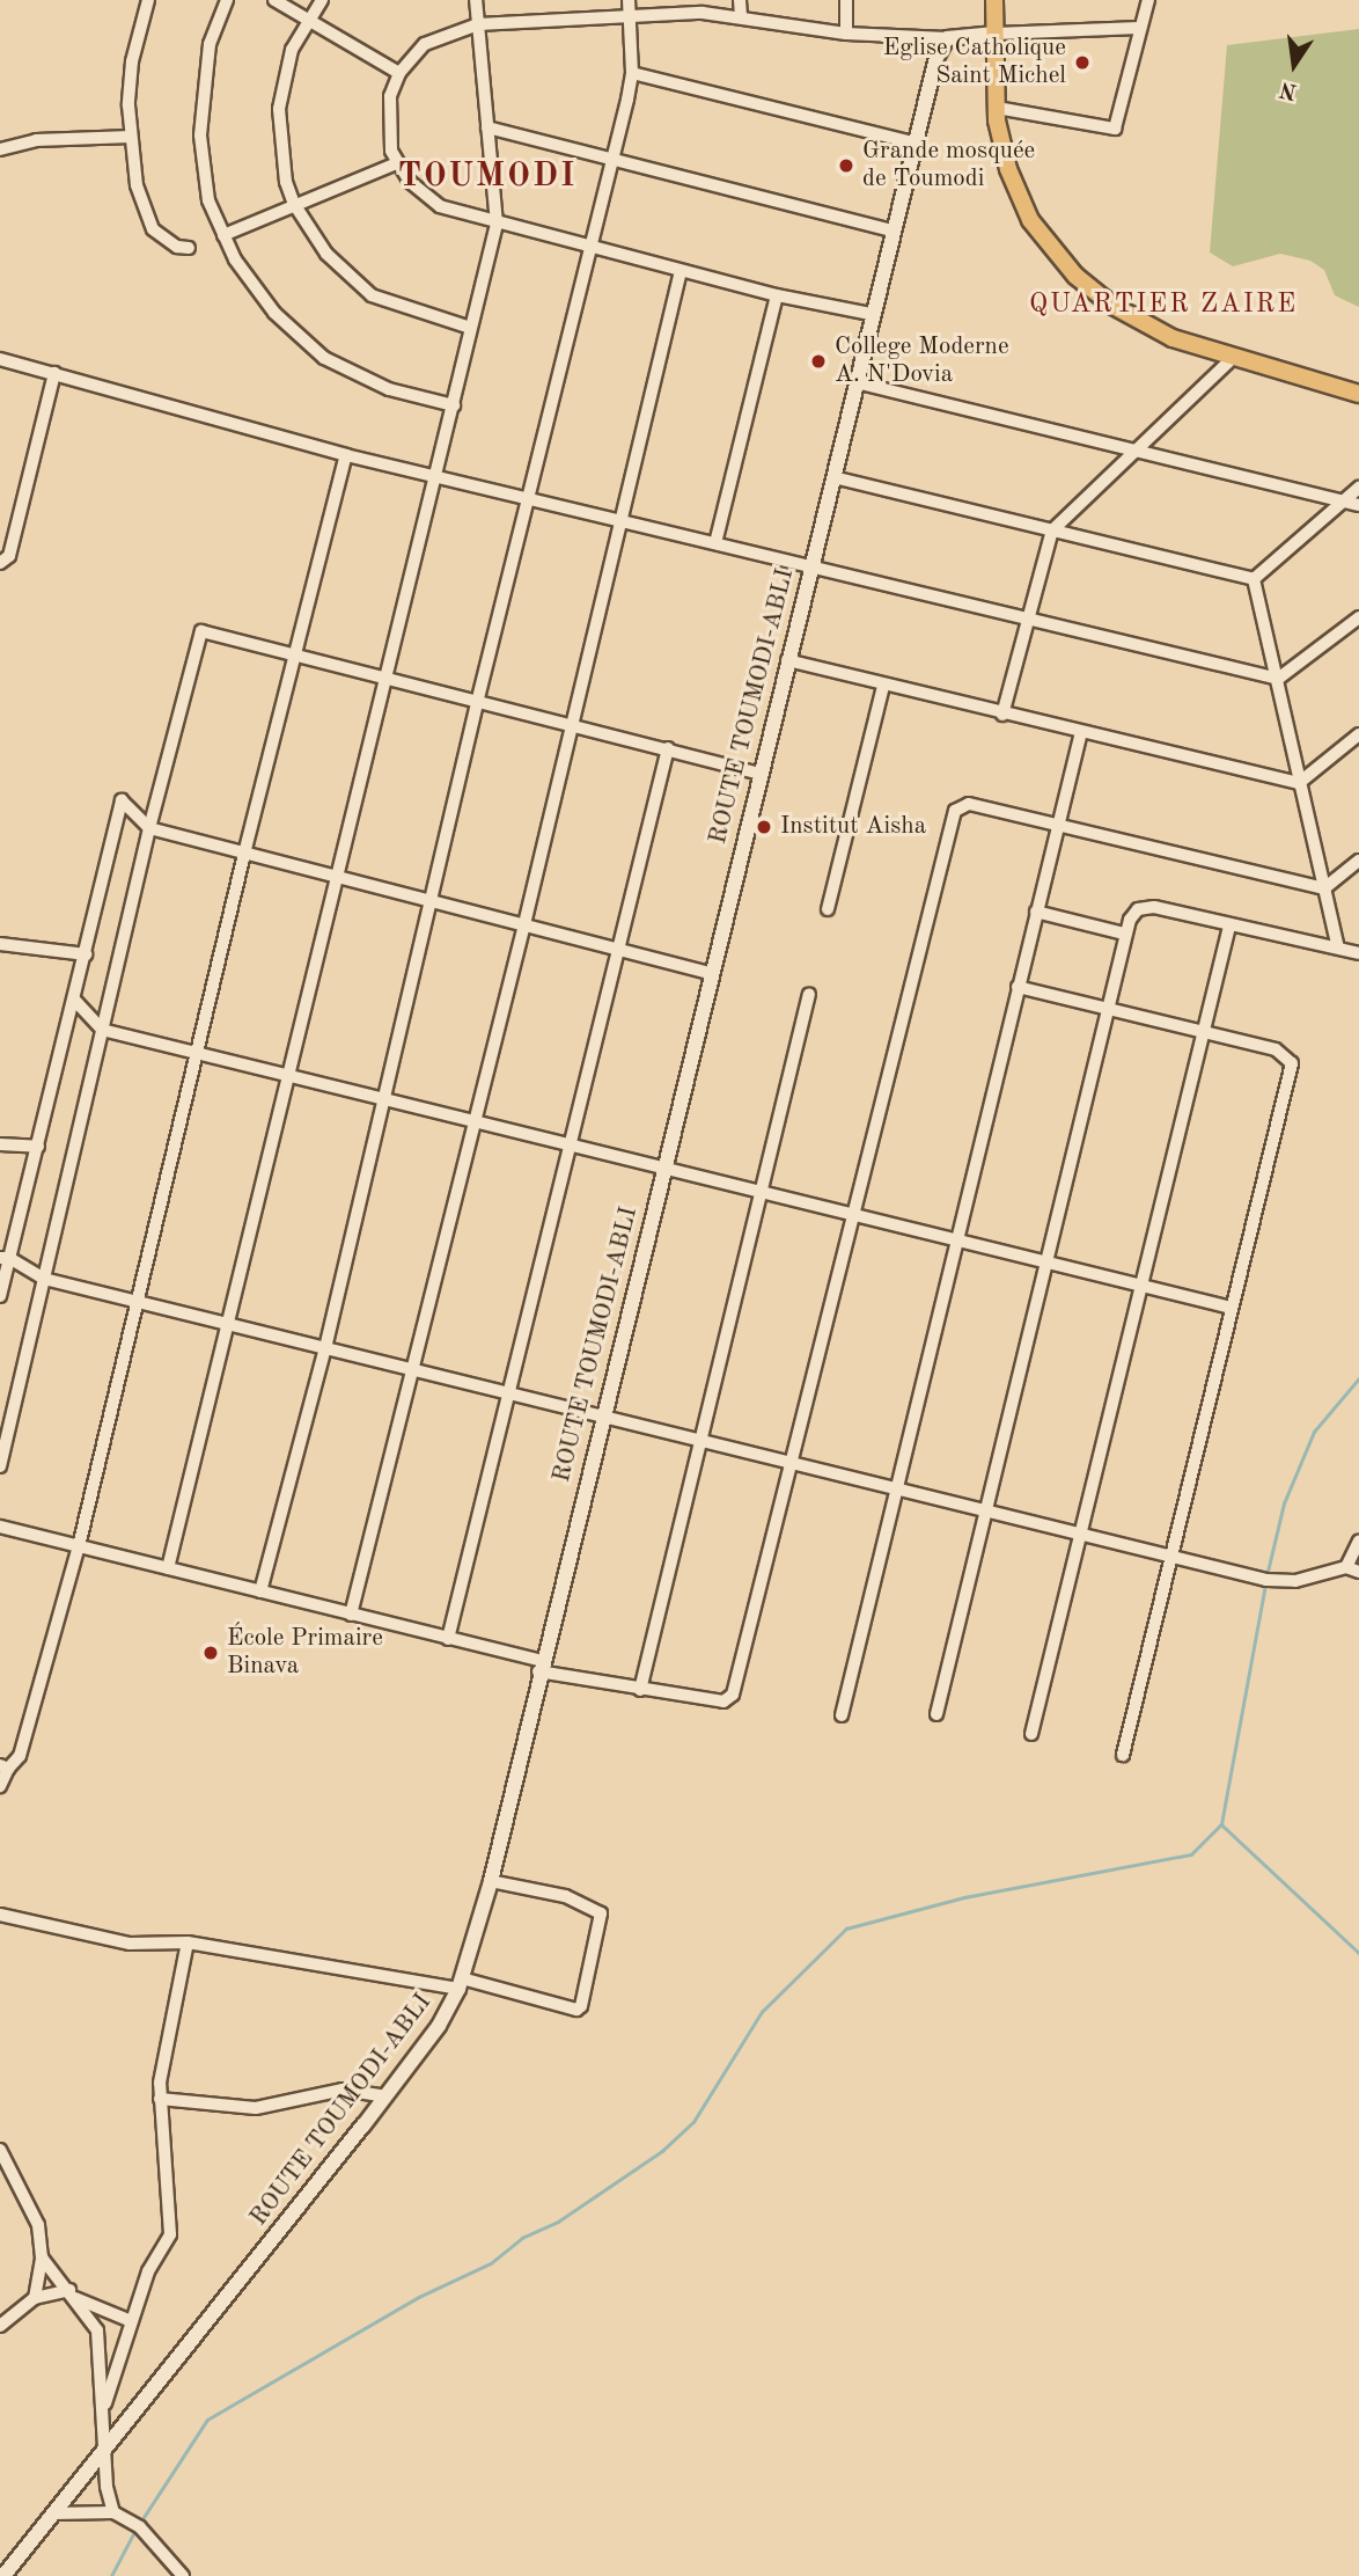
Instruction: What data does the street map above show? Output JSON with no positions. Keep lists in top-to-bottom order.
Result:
{
  "streets": {
    "street": ["ROUTE TOUMODI-ABLI"]
  },
  "districts": ["TOUMODI", "QUARTIER ZAIRE"],
  "places": [
    "Eglise Catholique Saint Michel",
    "Grande mosquée de Toumodi",
    "College Moderne A. N'Dovia",
    "Institut Aisha",
    "École Primaire Binava"
  ],
  "north": "bottom"
}
